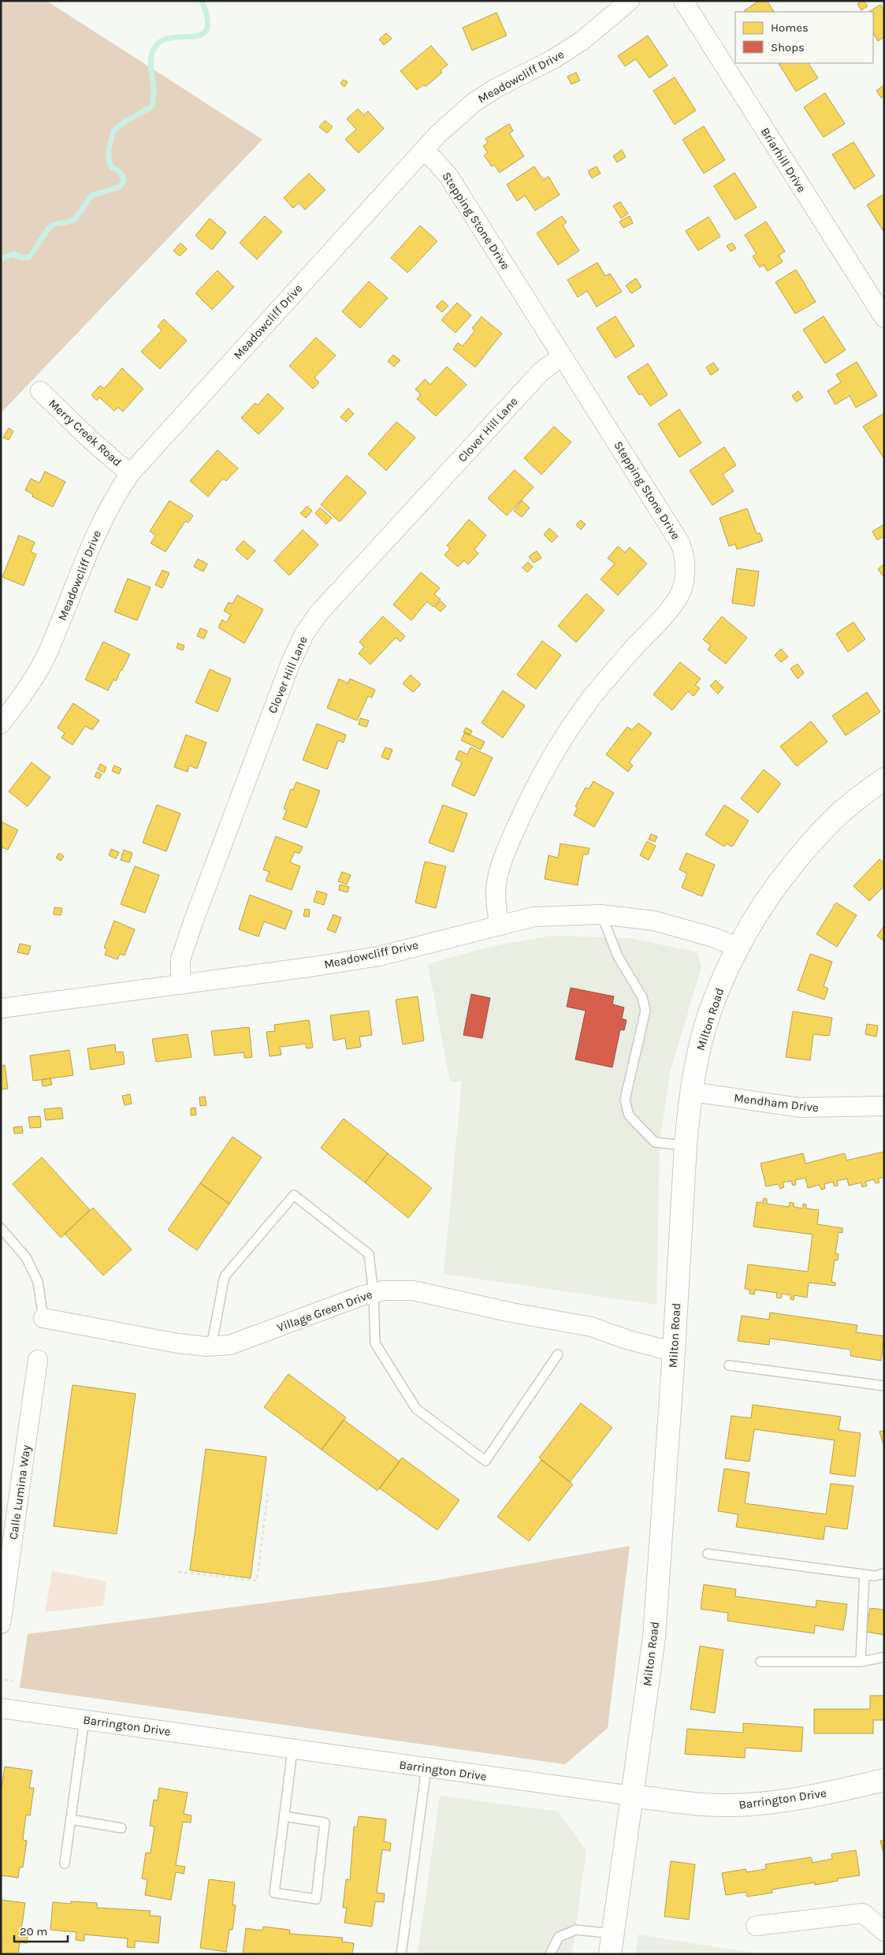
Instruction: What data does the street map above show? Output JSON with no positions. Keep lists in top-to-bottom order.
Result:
{
  "streets": {
    "street": [
      "Meadowcliff Drive",
      "Briarhill Drive",
      "Stepping Stone Drive",
      "Clover Hill Lane",
      "Merry Creek Road",
      "Milton Road",
      "Mendham Drive",
      "Village Green Drive",
      "Calle Lumina Way",
      "Barrington Drive"
    ]
  },
  "crossings": [
    ["Meadowcliff Drive", "Stepping Stone Drive"],
    ["Meadowcliff Drive", "Clover Hill Lane"],
    ["Meadowcliff Drive", "Merry Creek Road"],
    ["Meadowcliff Drive", "Milton Road"],
    ["Stepping Stone Drive", "Clover Hill Lane"],
    ["Milton Road", "Mendham Drive"],
    ["Milton Road", "Village Green Drive"],
    ["Milton Road", "Barrington Drive"]
  ],
  "legend": ["Homes", "Shops"],
  "scale_bar": "20 m"
}
